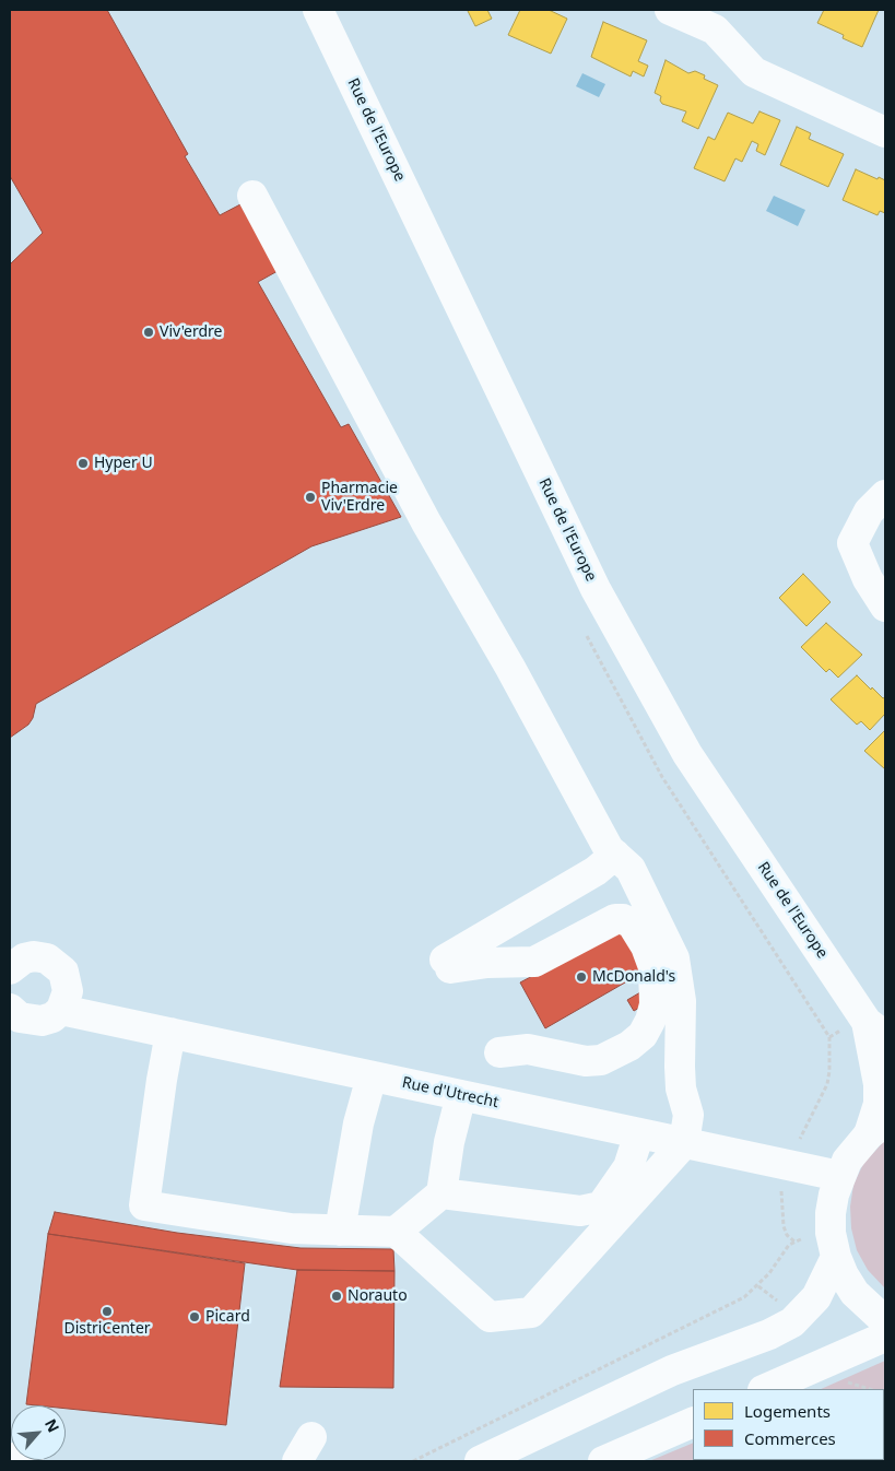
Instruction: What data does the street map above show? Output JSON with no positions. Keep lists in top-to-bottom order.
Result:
{
  "streets": {
    "street": ["Rue de l'Europe", "Rue d'Utrecht"]
  },
  "places": [
    "Viv'erdre",
    "Hyper U",
    "Pharmacie Viv'Erdre",
    "McDonald's",
    "Norauto",
    "DistriCenter",
    "Picard"
  ],
  "legend": ["Logements", "Commerces"],
  "north": "top right"
}
